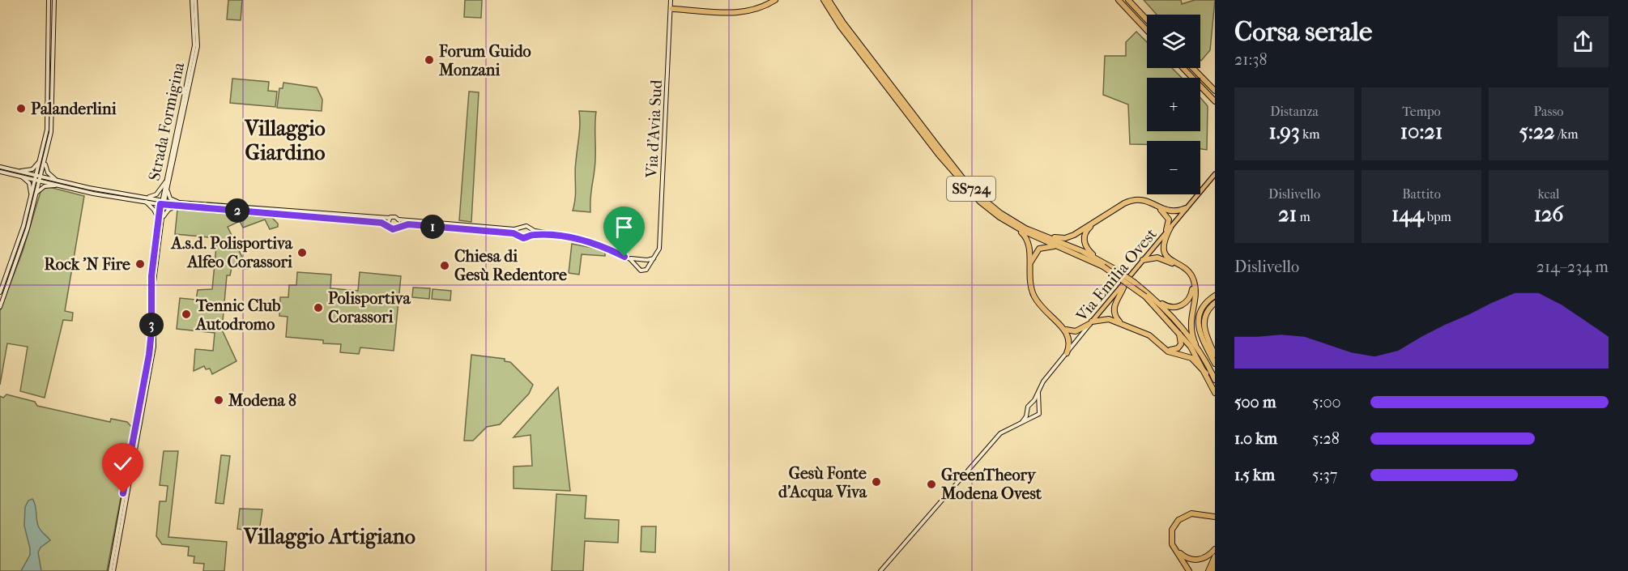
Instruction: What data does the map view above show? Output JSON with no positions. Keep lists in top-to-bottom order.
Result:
{
  "streets": {
    "highway": ["SS724"],
    "main road": ["Via Emilia Ovest"],
    "street": ["Strada Formigina", "Via d'Avia Sud"]
  },
  "districts": ["Villaggio Giardino", "Villaggio Artigiano"],
  "places": [
    "Forum Guido Monzani",
    "Palanderlini",
    "A.s.d. Polisportiva Alfeo Corassori",
    "Rock 'N Fire",
    "Chiesa di Gesù Redentore",
    "Polisportiva Corassori",
    "Tennic Club Autodromo",
    "Modena 8",
    "Gesù Fonte d'Acqua Viva",
    "GreenTheory Modena Ovest"
  ],
  "page": {
    "heading": ["Corsa serale", "21:38"],
    "map_buttons": ["+", "−"],
    "stats": [
      ["Distanza", "1.93 km"],
      ["Tempo", "10:21"],
      ["Passo", "5:22 /km"],
      ["Dislivello", "21 m"],
      ["Battito", "144 bpm"],
      ["kcal", "126"]
    ],
    "pins": ["2", "1", "3"],
    "chart": ["Dislivello", "214–234 m"],
    "list": [
      {
        "name": "500 m",
        "note": "5:00"
      },
      {
        "name": "1.0 km",
        "note": "5:28"
      },
      {
        "name": "1.5 km",
        "note": "5:37"
      }
    ]
  }
}
